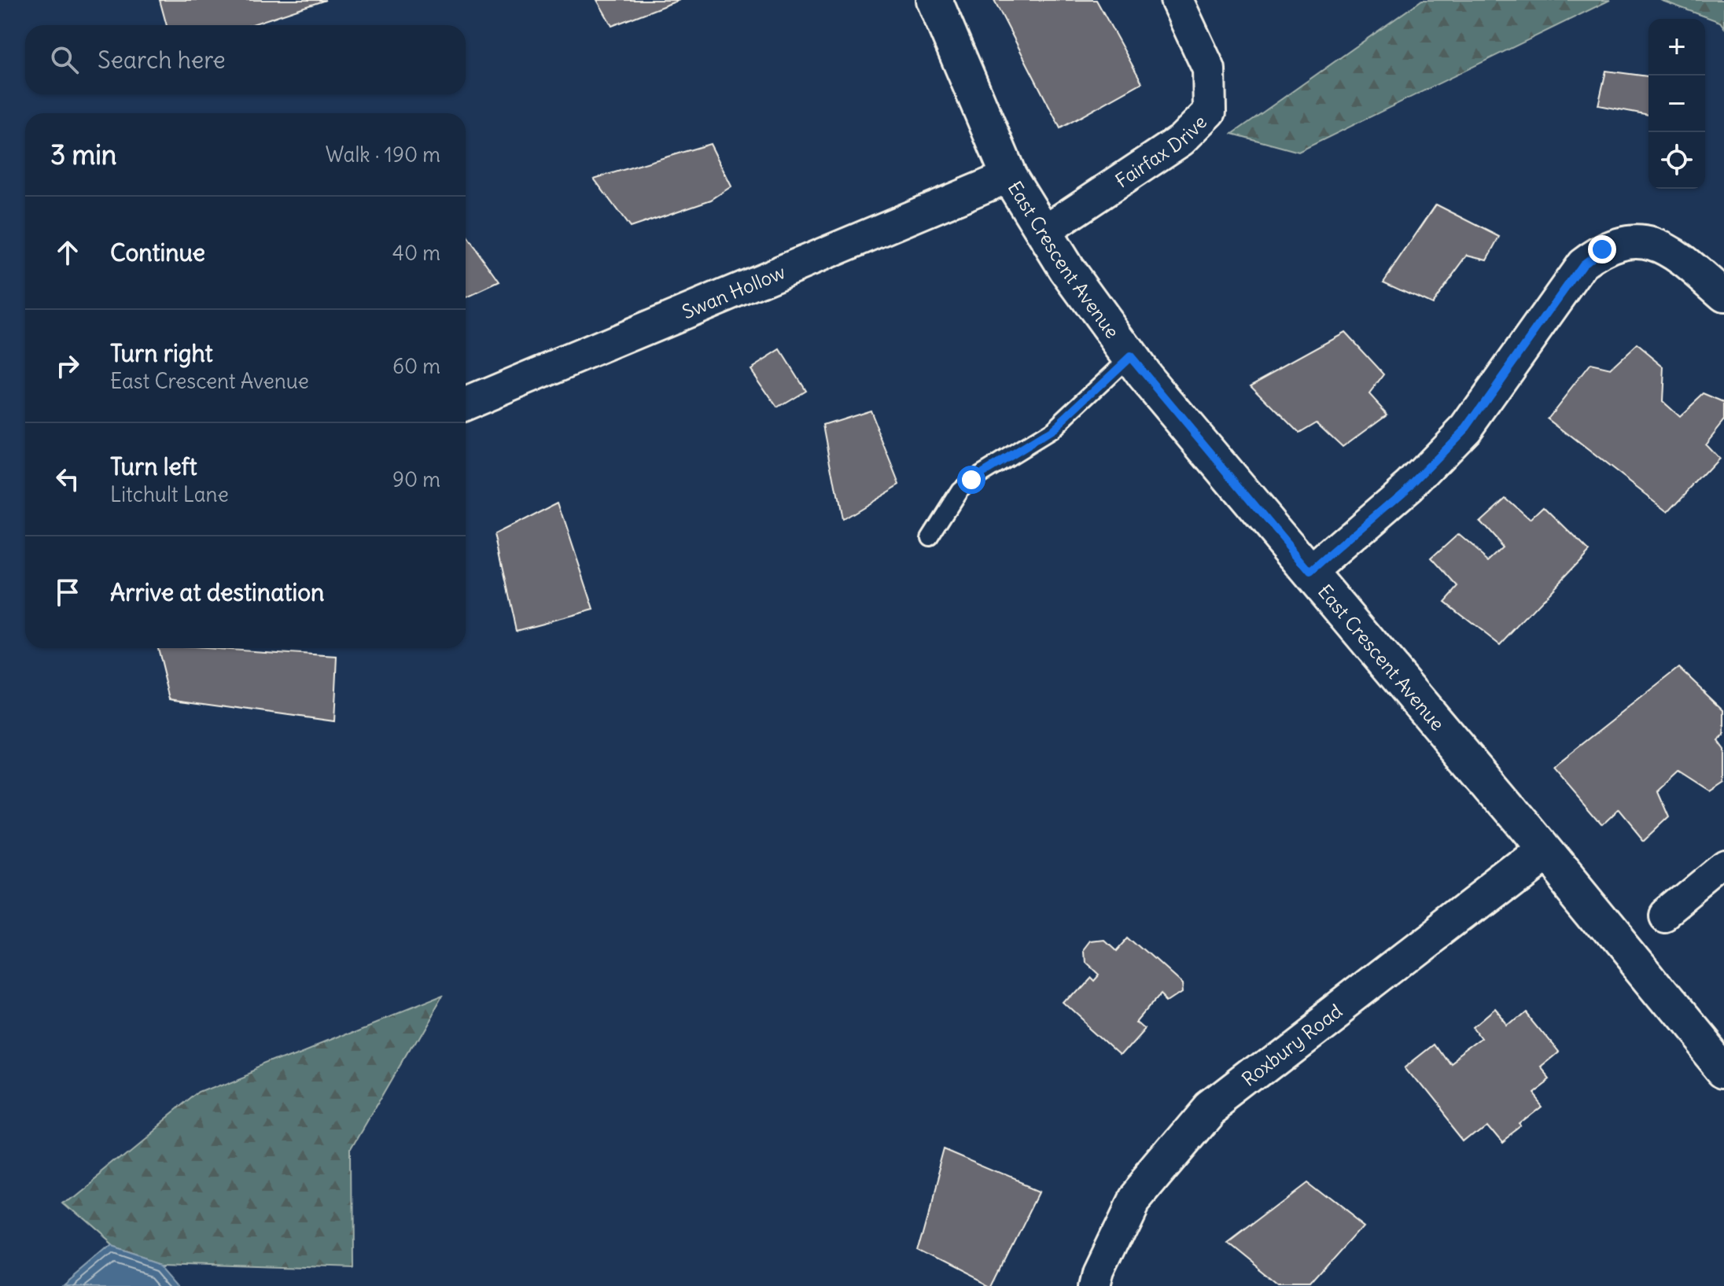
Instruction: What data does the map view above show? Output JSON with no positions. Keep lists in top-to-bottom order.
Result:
{
  "streets": {
    "street": [
      "Fairfax Drive",
      "East Crescent Avenue",
      "Swan Hollow",
      "Roxbury Road"
    ]
  },
  "crossings": [
    ["Fairfax Drive", "East Crescent Avenue"],
    ["East Crescent Avenue", "Swan Hollow"],
    ["East Crescent Avenue", "Roxbury Road"]
  ],
  "page": {
    "map_buttons": ["+", "−"],
    "search": "Search here",
    "heading": ["3 min", "Walk · 190 m"],
    "list": [
      ["Continue", "40 m"],
      ["Turn right", "East Crescent Avenue", "60 m"],
      ["Turn left", "Litchult Lane", "90 m"],
      "Arrive at destination"
    ]
  }
}
